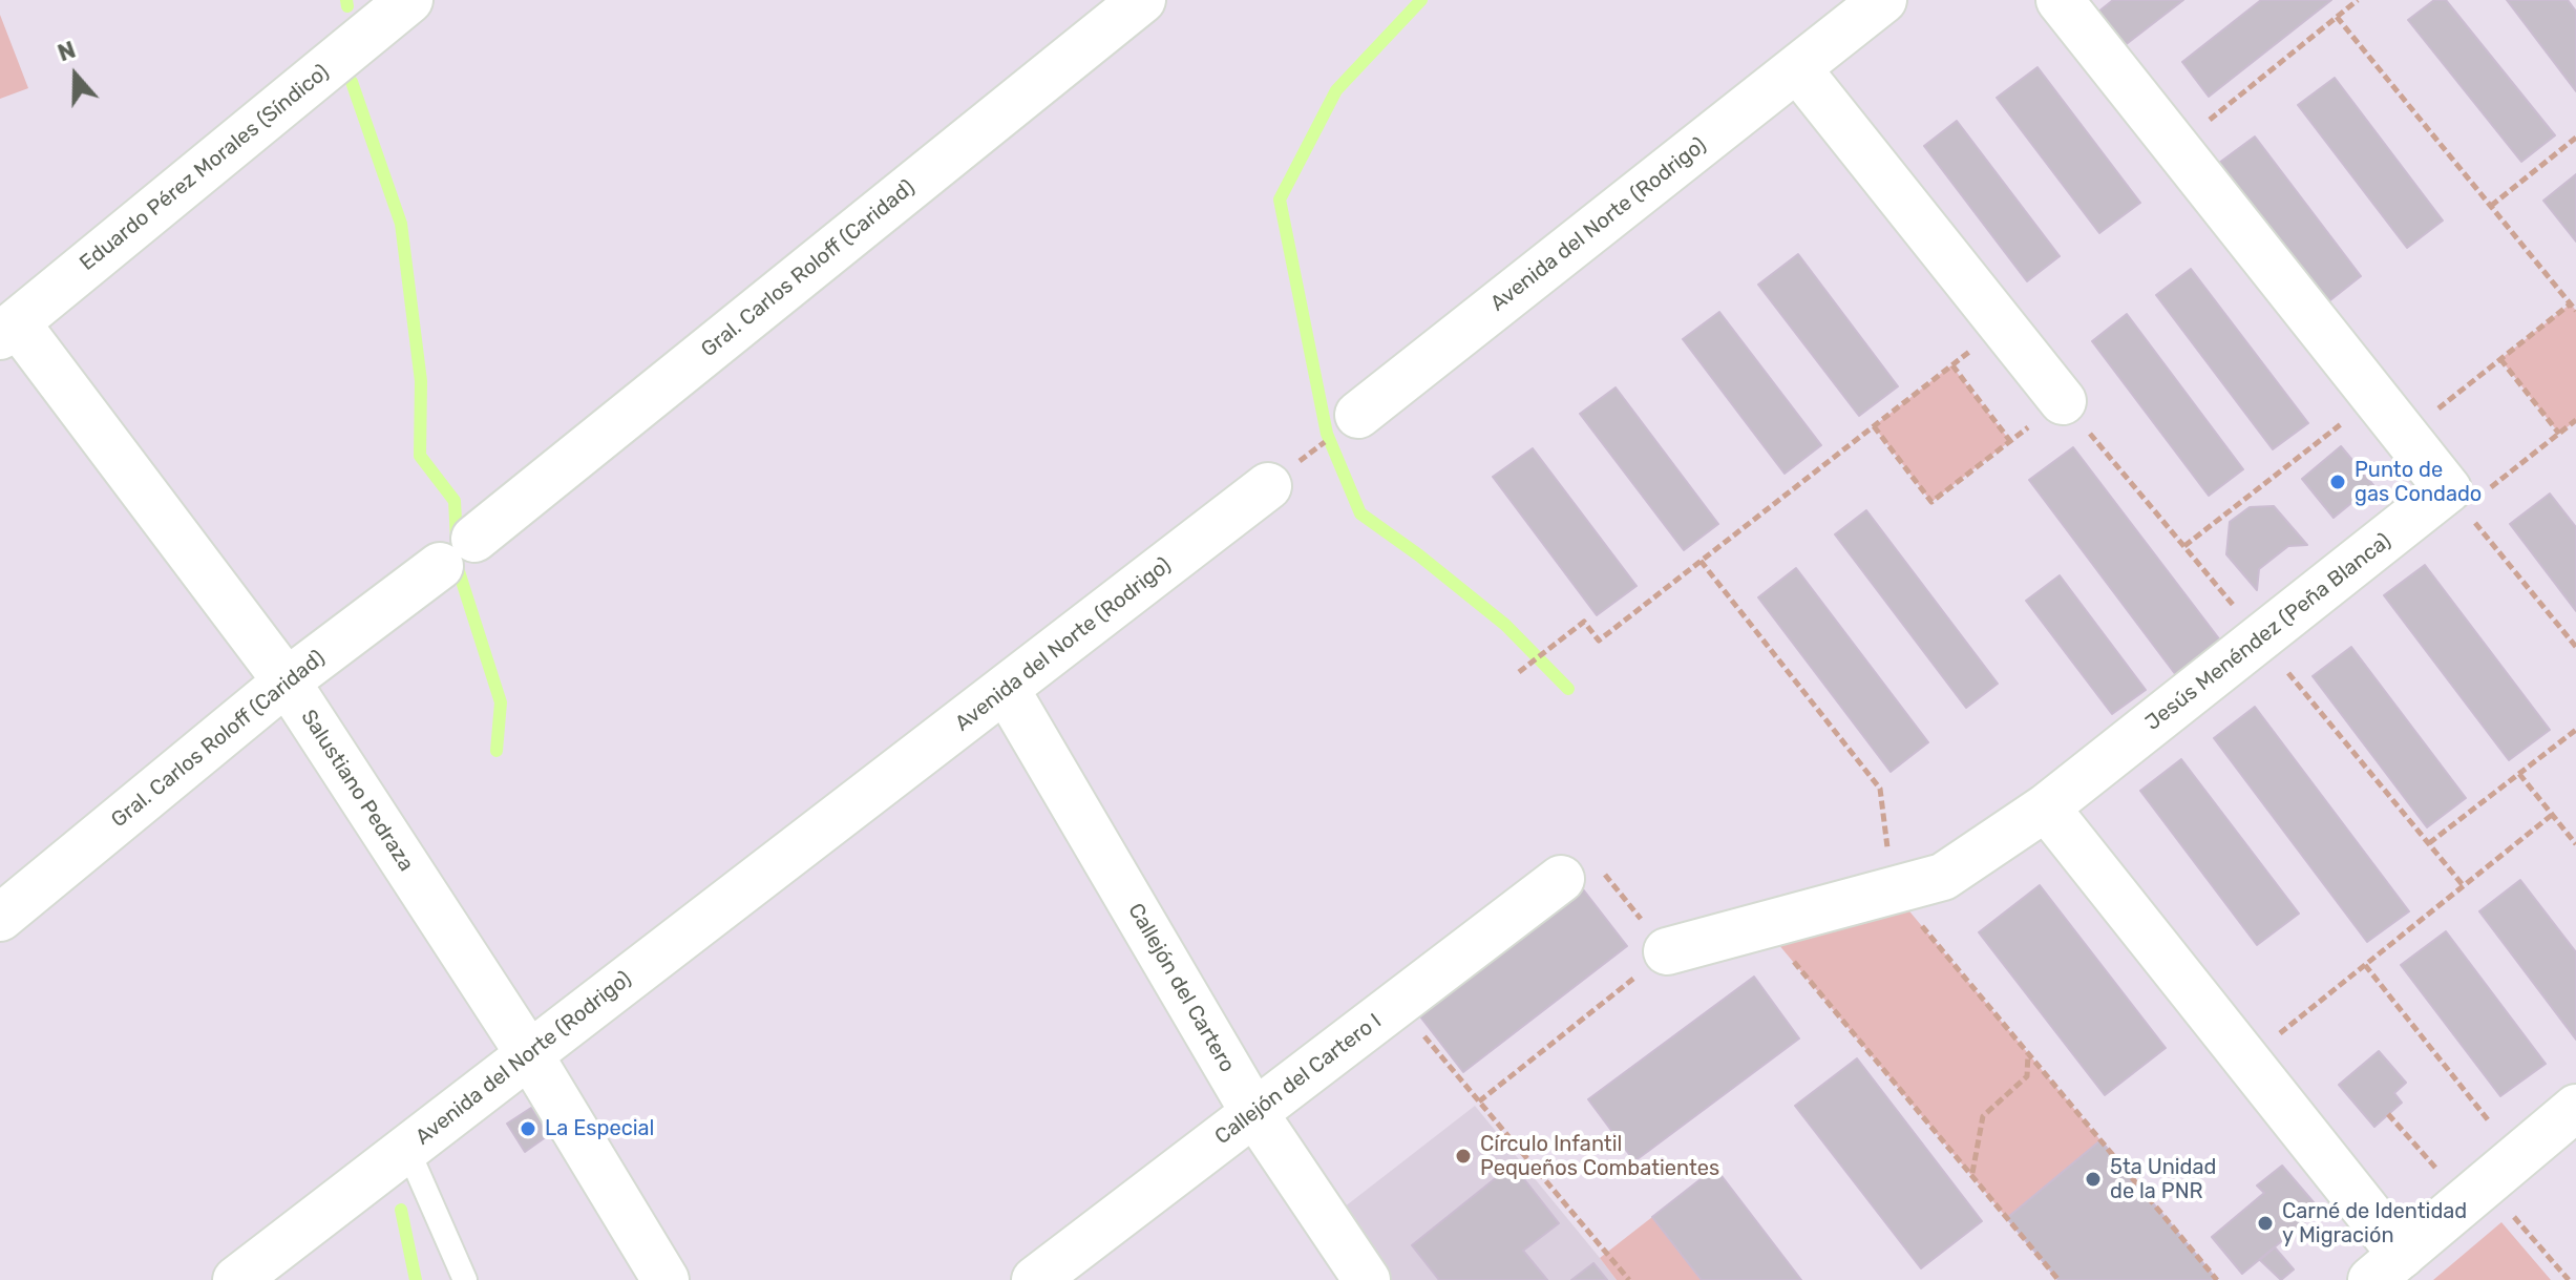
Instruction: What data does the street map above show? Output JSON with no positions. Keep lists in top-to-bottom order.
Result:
{
  "streets": {
    "street": [
      "Eduardo Pérez Morales (Síndico)",
      "Avenida del Norte (Rodrigo)",
      "Gral. Carlos Roloff (Caridad)",
      "Jesús Menéndez (Peña Blanca)",
      "Salustiano Pedraza",
      "Callejón del Cartero",
      "Callejón del Cartero I"
    ]
  },
  "crossings": [
    ["Eduardo Pérez Morales (Síndico)", "Salustiano Pedraza"],
    ["Avenida del Norte (Rodrigo)", "Salustiano Pedraza"],
    ["Avenida del Norte (Rodrigo)", "Callejón del Cartero"],
    ["Gral. Carlos Roloff (Caridad)", "Salustiano Pedraza"],
    ["Callejón del Cartero", "Callejón del Cartero I"]
  ],
  "places": [
    "Punto de gas Condado",
    "La Especial",
    "Círculo Infantil Pequeños Combatientes",
    "5ta Unidad de la PNR",
    "Carné de Identidad y Migración"
  ],
  "north": "top"
}
